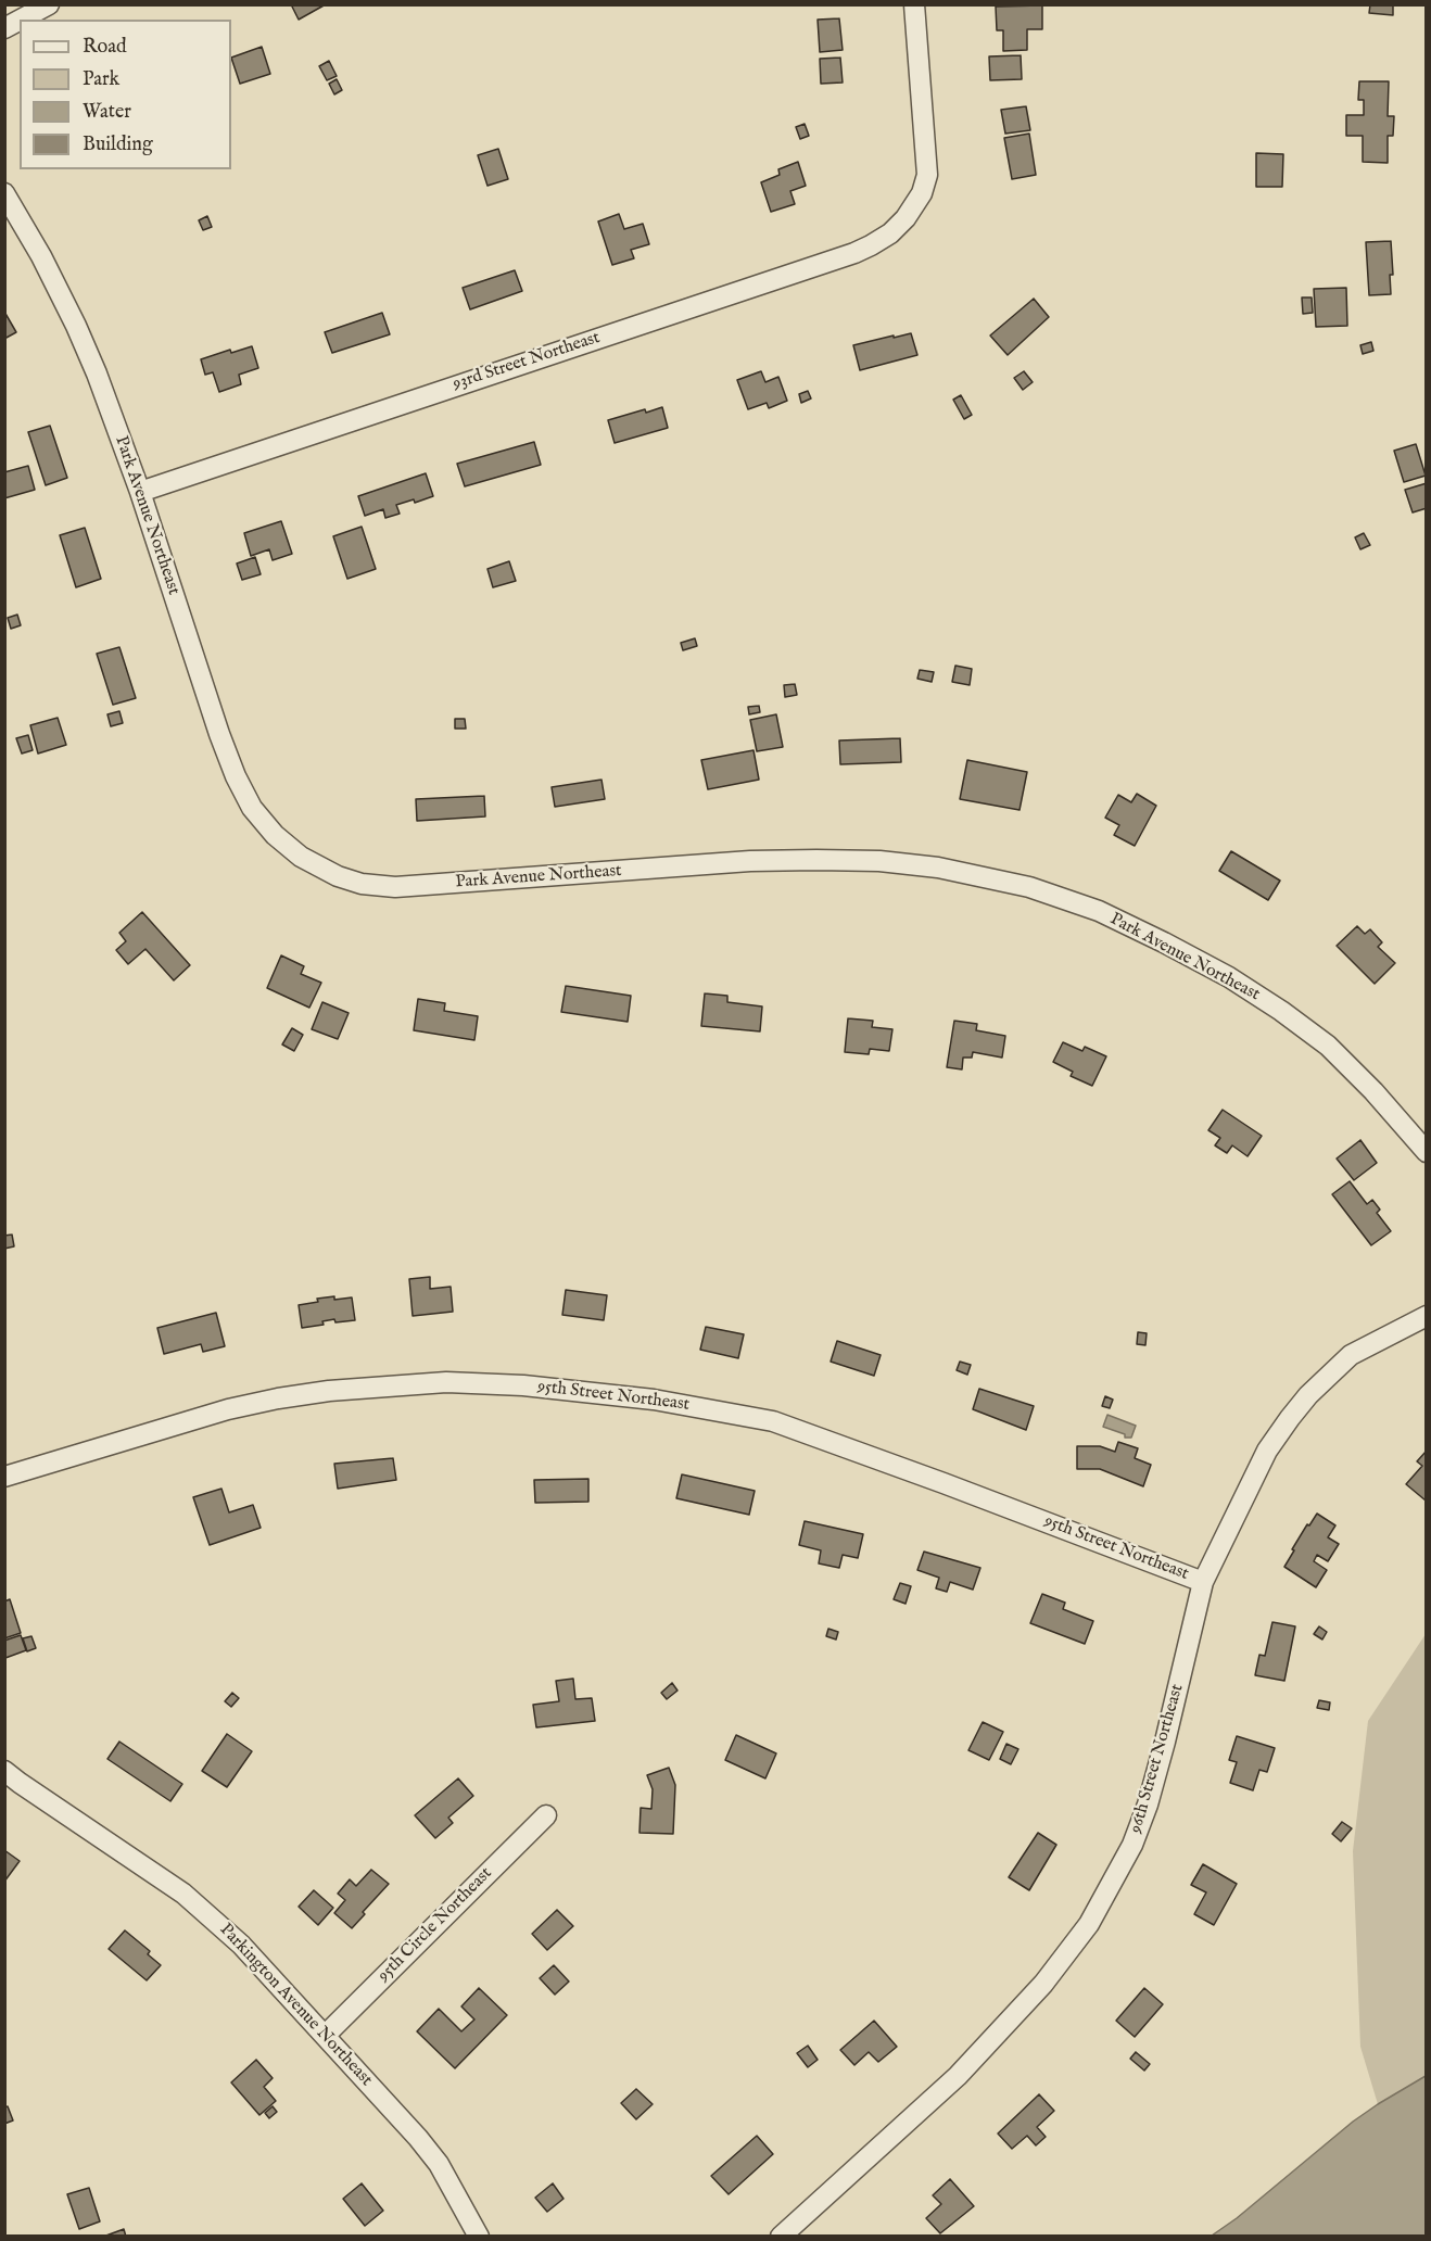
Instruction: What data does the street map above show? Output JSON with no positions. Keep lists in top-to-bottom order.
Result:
{
  "streets": {
    "street": [
      "93rd Street Northeast",
      "Park Avenue Northeast",
      "95th Street Northeast",
      "96th Street Northeast",
      "95th Circle Northeast",
      "Parkington Avenue Northeast"
    ]
  },
  "crossings": [
    ["93rd Street Northeast", "Park Avenue Northeast"],
    ["95th Street Northeast", "96th Street Northeast"],
    ["95th Circle Northeast", "Parkington Avenue Northeast"]
  ],
  "legend": [
    "Road",
    "Park",
    "Water",
    "Building"
  ]
}
